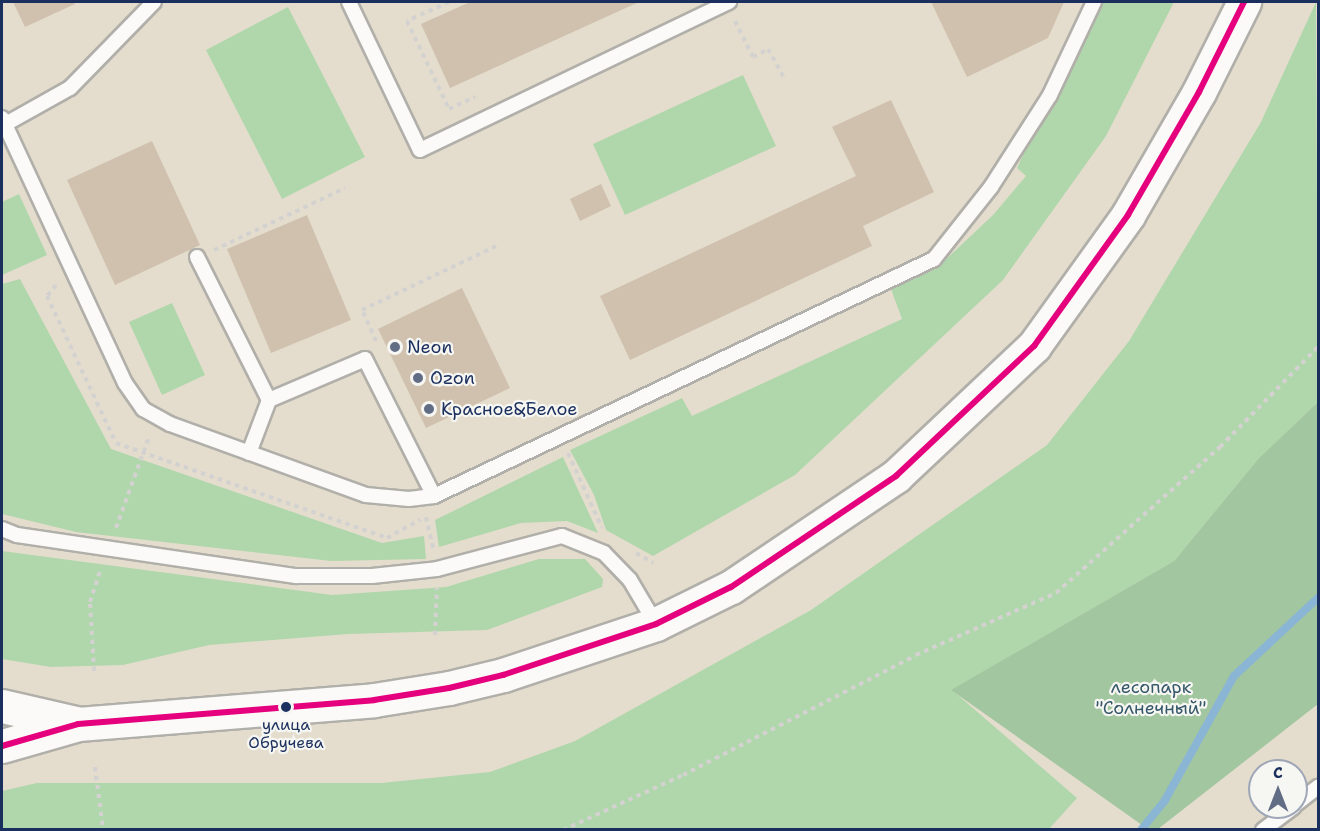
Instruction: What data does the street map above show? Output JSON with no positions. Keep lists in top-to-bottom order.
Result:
{
  "parks": ["лесопарк \"Солнечный\""],
  "places": [
    "Neon",
    "Ozon",
    "Красное&Белое",
    "улица Обручева"
  ],
  "north": "top"
}
